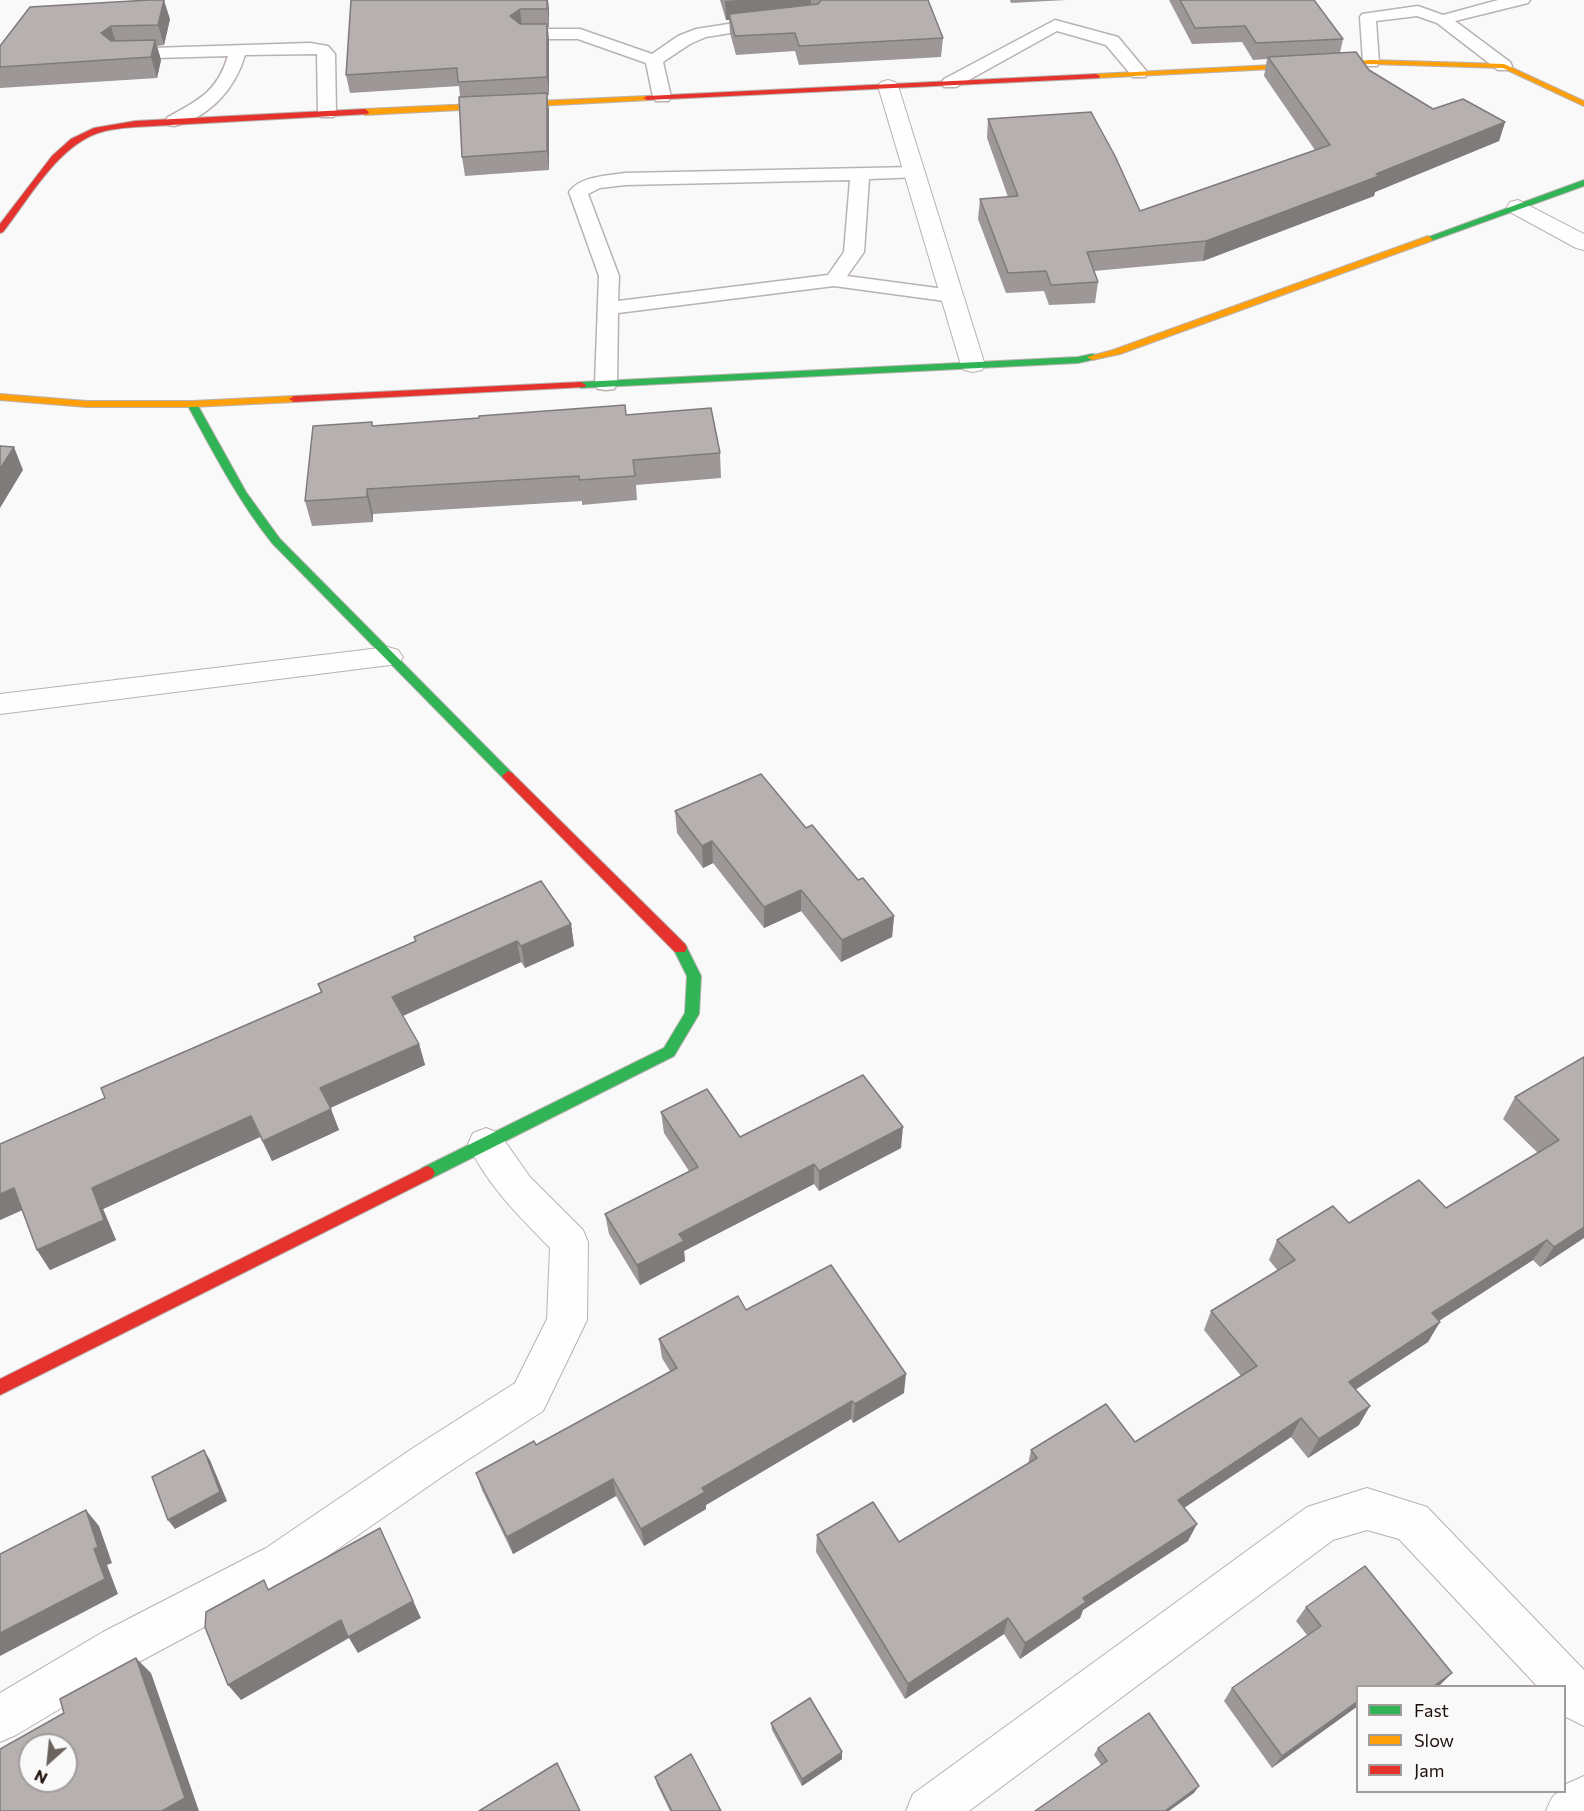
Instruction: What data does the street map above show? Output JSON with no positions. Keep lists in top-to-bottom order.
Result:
{
  "legend": ["Fast", "Slow", "Jam"],
  "north": "bottom left"
}
